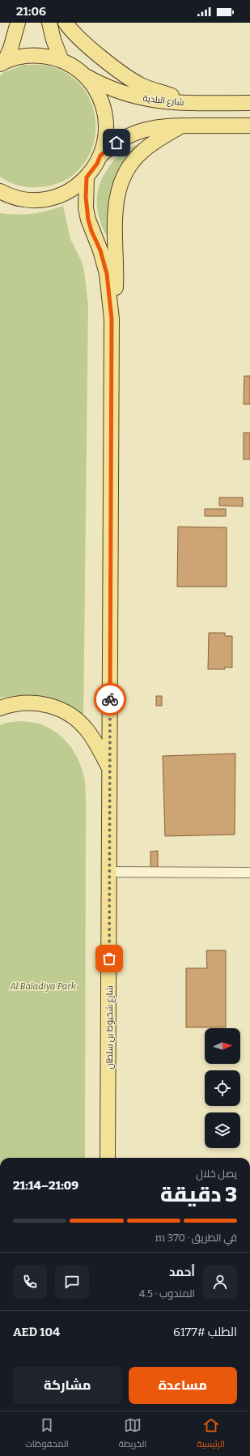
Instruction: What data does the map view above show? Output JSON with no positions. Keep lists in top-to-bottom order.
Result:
{
  "streets": {
    "main road": ["شارع البلدية", "شارع شخبوط بن سلطان"]
  },
  "parks": ["Al Baladiya Park"],
  "north": "right",
  "page": {
    "status": "21:06",
    "heading": ["3 دقيقة", "يصل خلال", "21:09–21:14"],
    "panel": [
      "أحمد",
      "المندوب · 4.5",
      "الطلب #6177",
      "AED 104"
    ],
    "bar": "في الطريق · 370 m",
    "buttons": ["مساعدة", "مشاركة"],
    "tabs": ["الرئيسية", "الخريطة", "المحفوظات"]
  }
}
